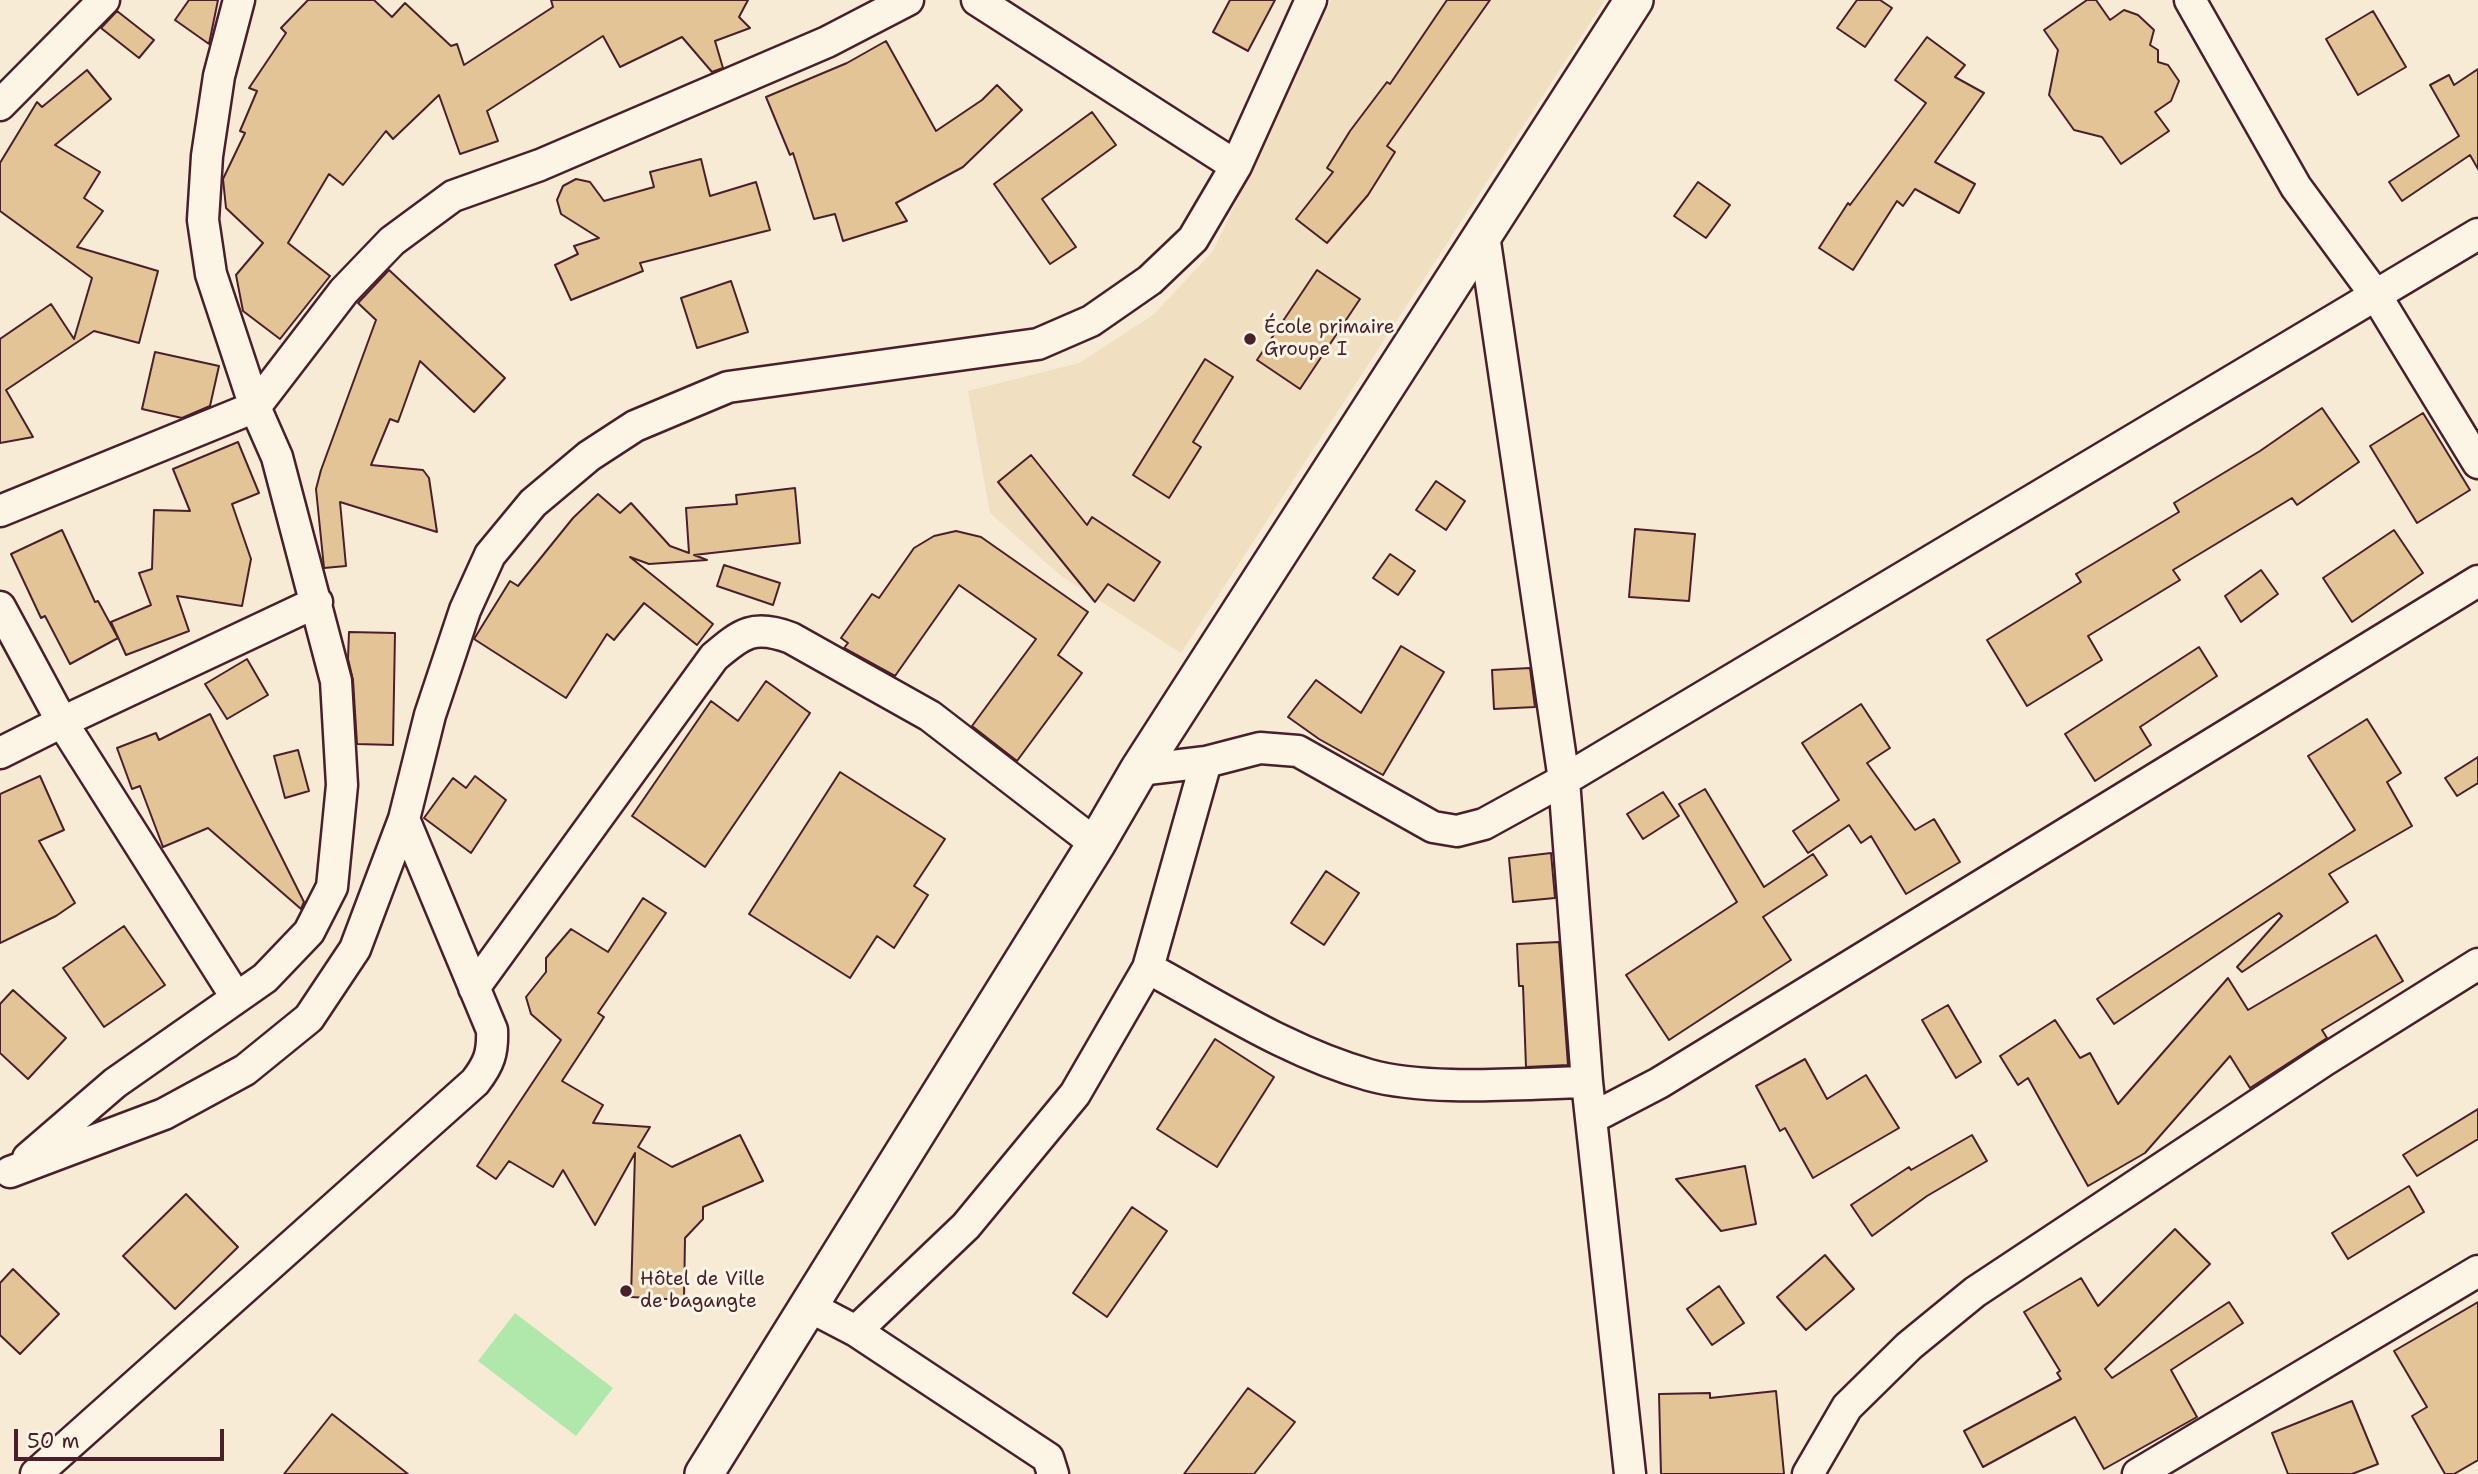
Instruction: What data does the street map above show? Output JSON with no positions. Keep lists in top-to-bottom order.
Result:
{
  "places": ["École primaire Groupe I", "Hôtel de Ville de bagangte"],
  "scale_bar": "50 m"
}
